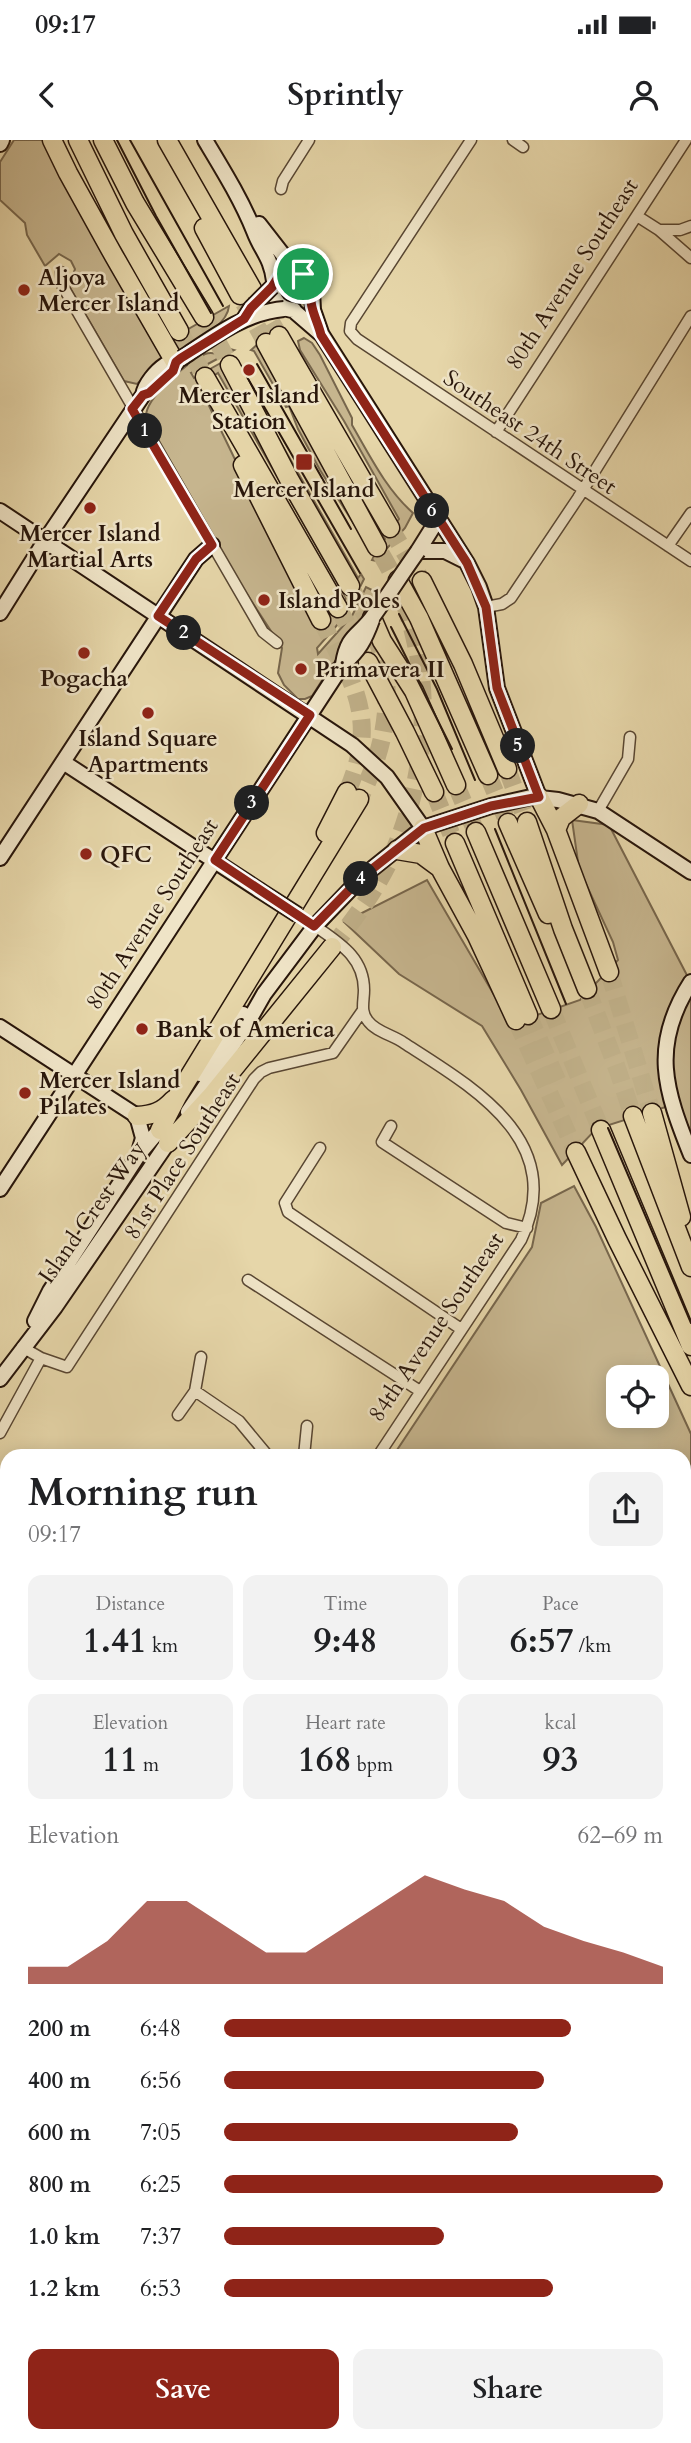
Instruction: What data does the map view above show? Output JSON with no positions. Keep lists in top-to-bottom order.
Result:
{
  "streets": {
    "street": [
      "80th Avenue Southeast",
      "Southeast 24th Street",
      "81st Place Southeast",
      "Island Crest Way",
      "84th Avenue Southeast"
    ]
  },
  "crossings": [
    ["80th Avenue Southeast", "Southeast 24th Street"],
    ["81st Place Southeast", "84th Avenue Southeast"]
  ],
  "places": {
    "other": [
      "Aljoya Mercer Island",
      "Mercer Island Station",
      "Mercer Island Martial Arts",
      "Island Poles",
      "Pogacha",
      "Primavera II",
      "Island Square Apartments",
      "QFC",
      "Bank of America",
      "Mercer Island Pilates"
    ],
    "transit": ["Mercer Island"]
  },
  "page": {
    "status": "09:17",
    "header": "Sprintly",
    "pins": [
      "1",
      "6",
      "2",
      "5",
      "3",
      "4"
    ],
    "heading": ["Morning run", "09:17"],
    "stats": [
      ["Distance", "1.41 km"],
      ["Time", "9:48"],
      ["Pace", "6:57 /km"],
      ["Elevation", "11 m"],
      ["Heart rate", "168 bpm"],
      ["kcal", "93"]
    ],
    "chart": ["Elevation", "62–69 m"],
    "list": [
      {
        "name": "200 m",
        "note": "6:48"
      },
      {
        "name": "400 m",
        "note": "6:56"
      },
      {
        "name": "600 m",
        "note": "7:05"
      },
      {
        "name": "800 m",
        "note": "6:25"
      },
      {
        "name": "1.0 km",
        "note": "7:37"
      },
      {
        "name": "1.2 km",
        "note": "6:53"
      }
    ],
    "buttons": ["Save", "Share"]
  }
}
